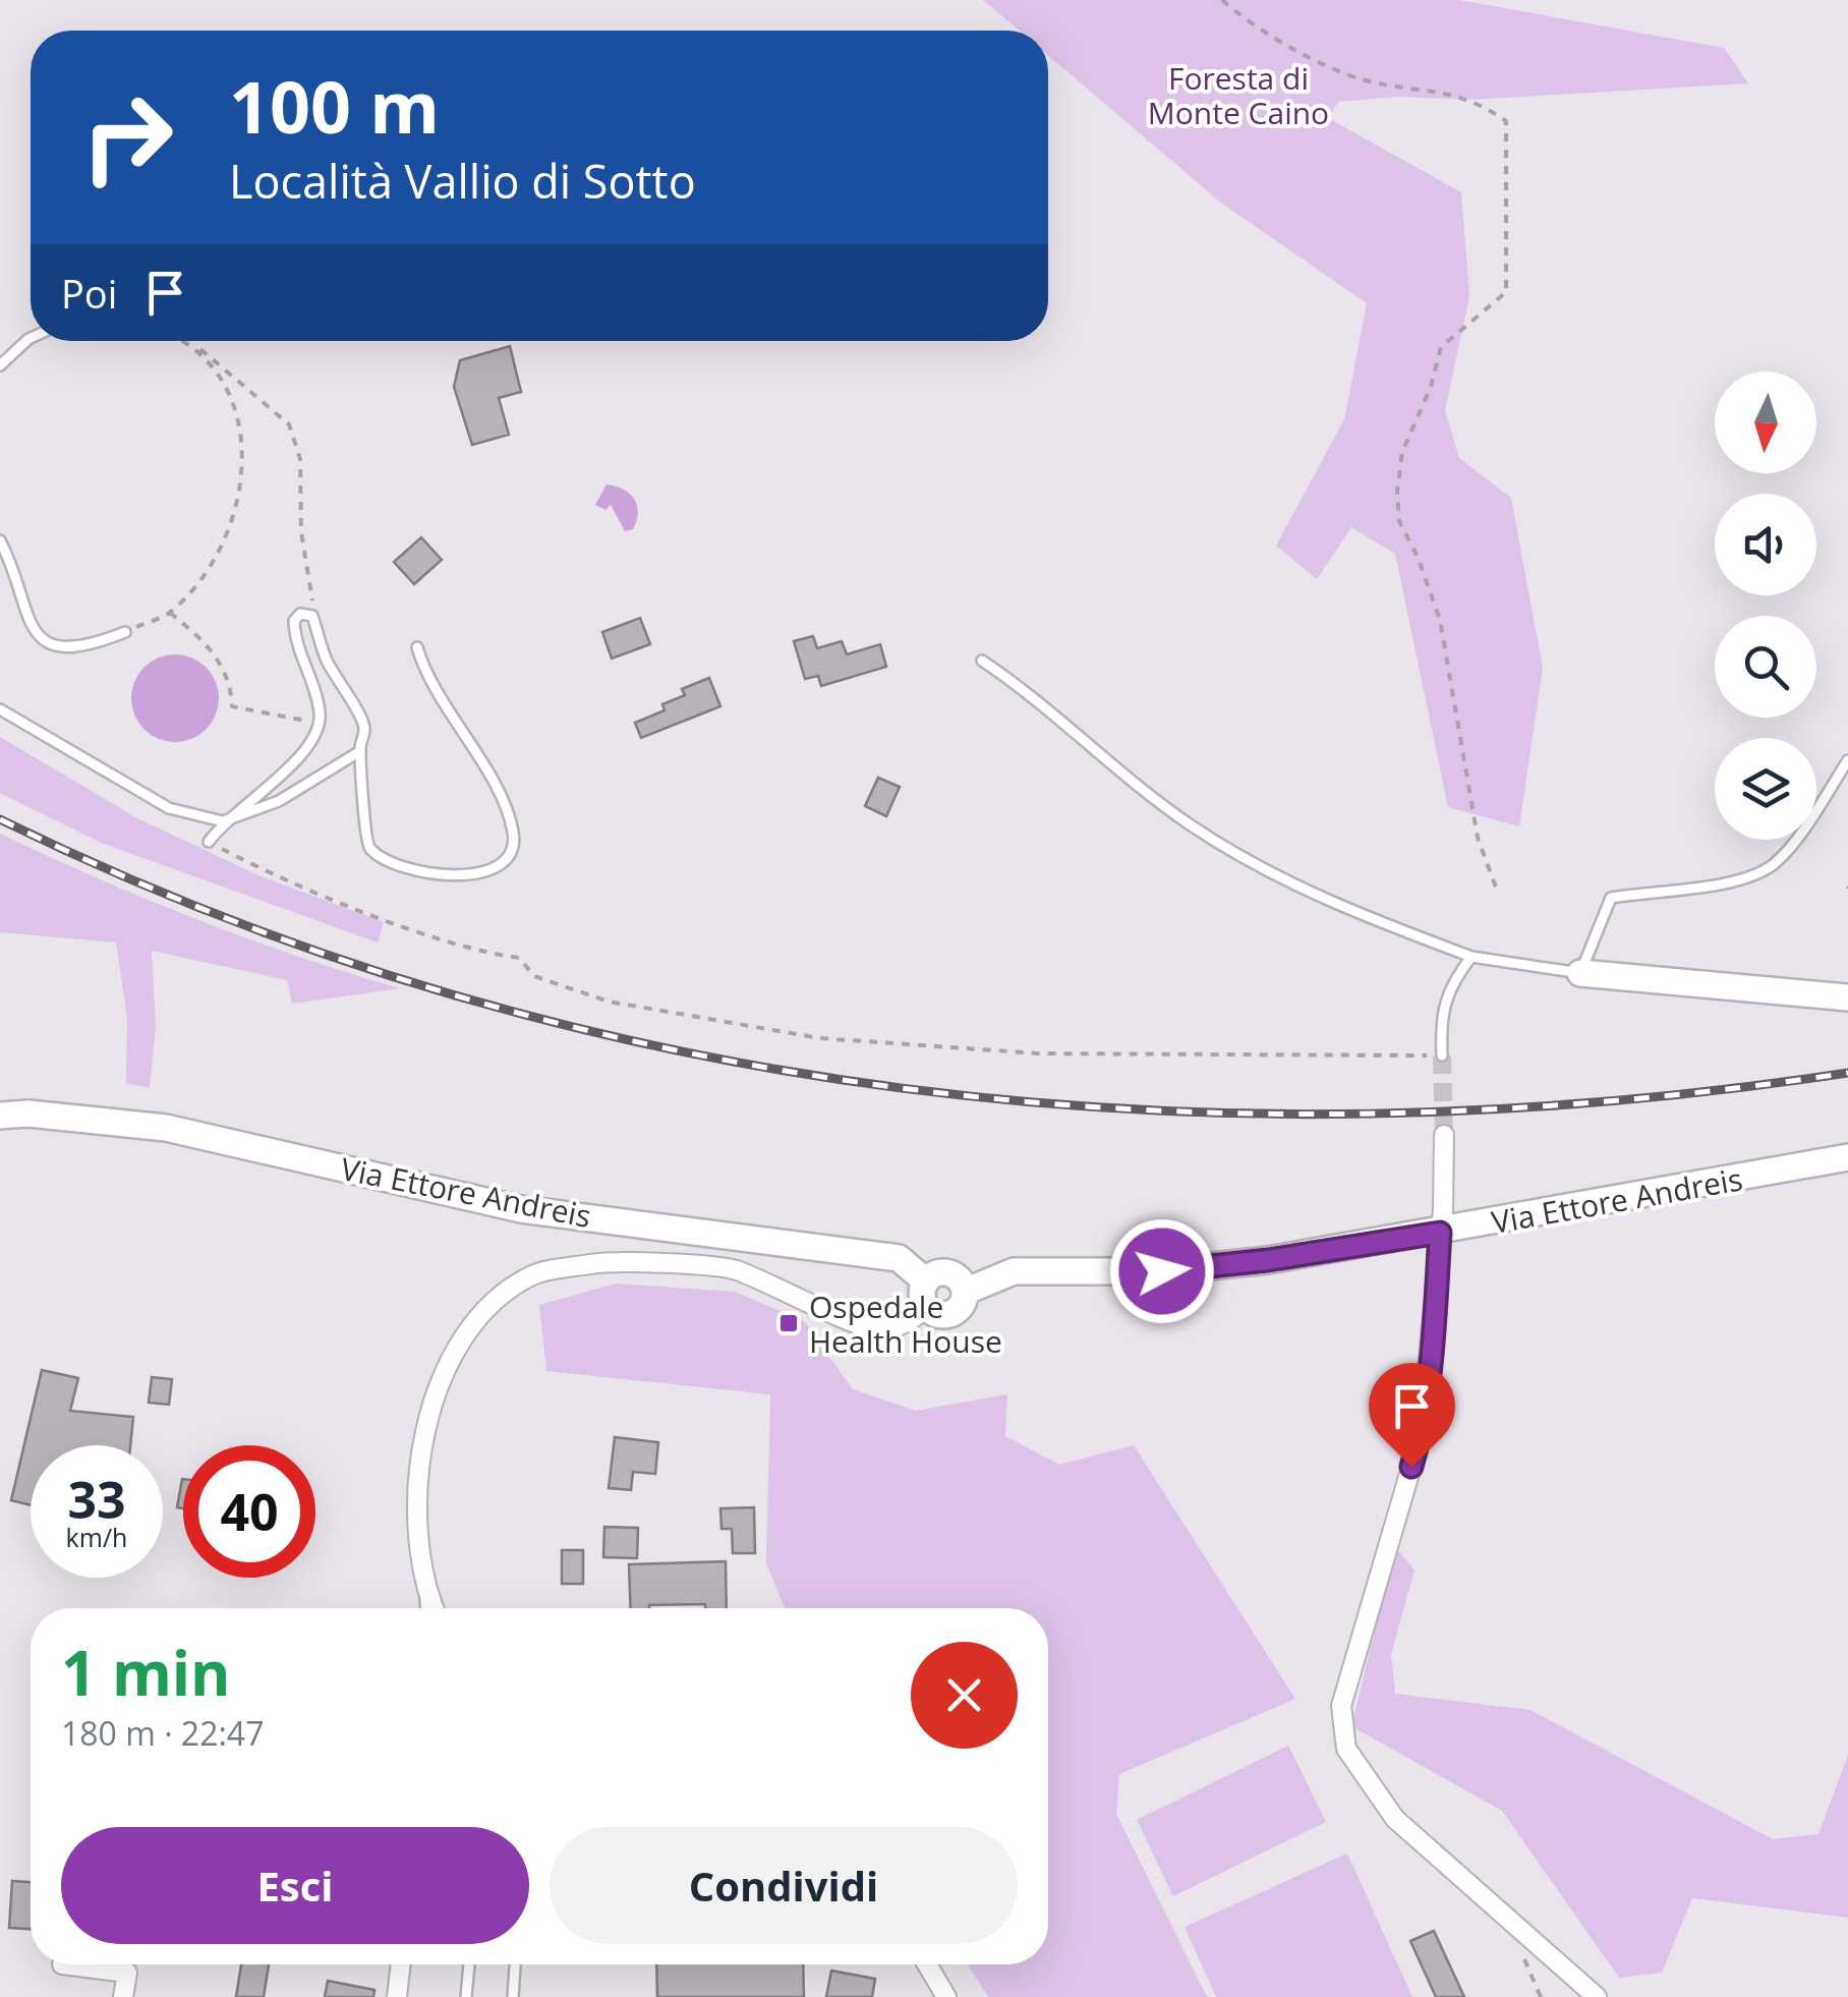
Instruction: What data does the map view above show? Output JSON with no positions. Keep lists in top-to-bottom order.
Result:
{
  "streets": {
    "street": ["Via Ettore Andreis"]
  },
  "parks": ["Foresta di Monte Caino"],
  "places": {
    "transit": ["Ospedale Health House"]
  },
  "north": "bottom",
  "page": {
    "turn": ["100 m", "Località Vallio di Sotto"],
    "then": "Poi",
    "speed": "33 km/h",
    "limit": "40",
    "heading": ["1 min", "180 m · 22:47"],
    "buttons": ["Esci", "Condividi"]
  }
}
